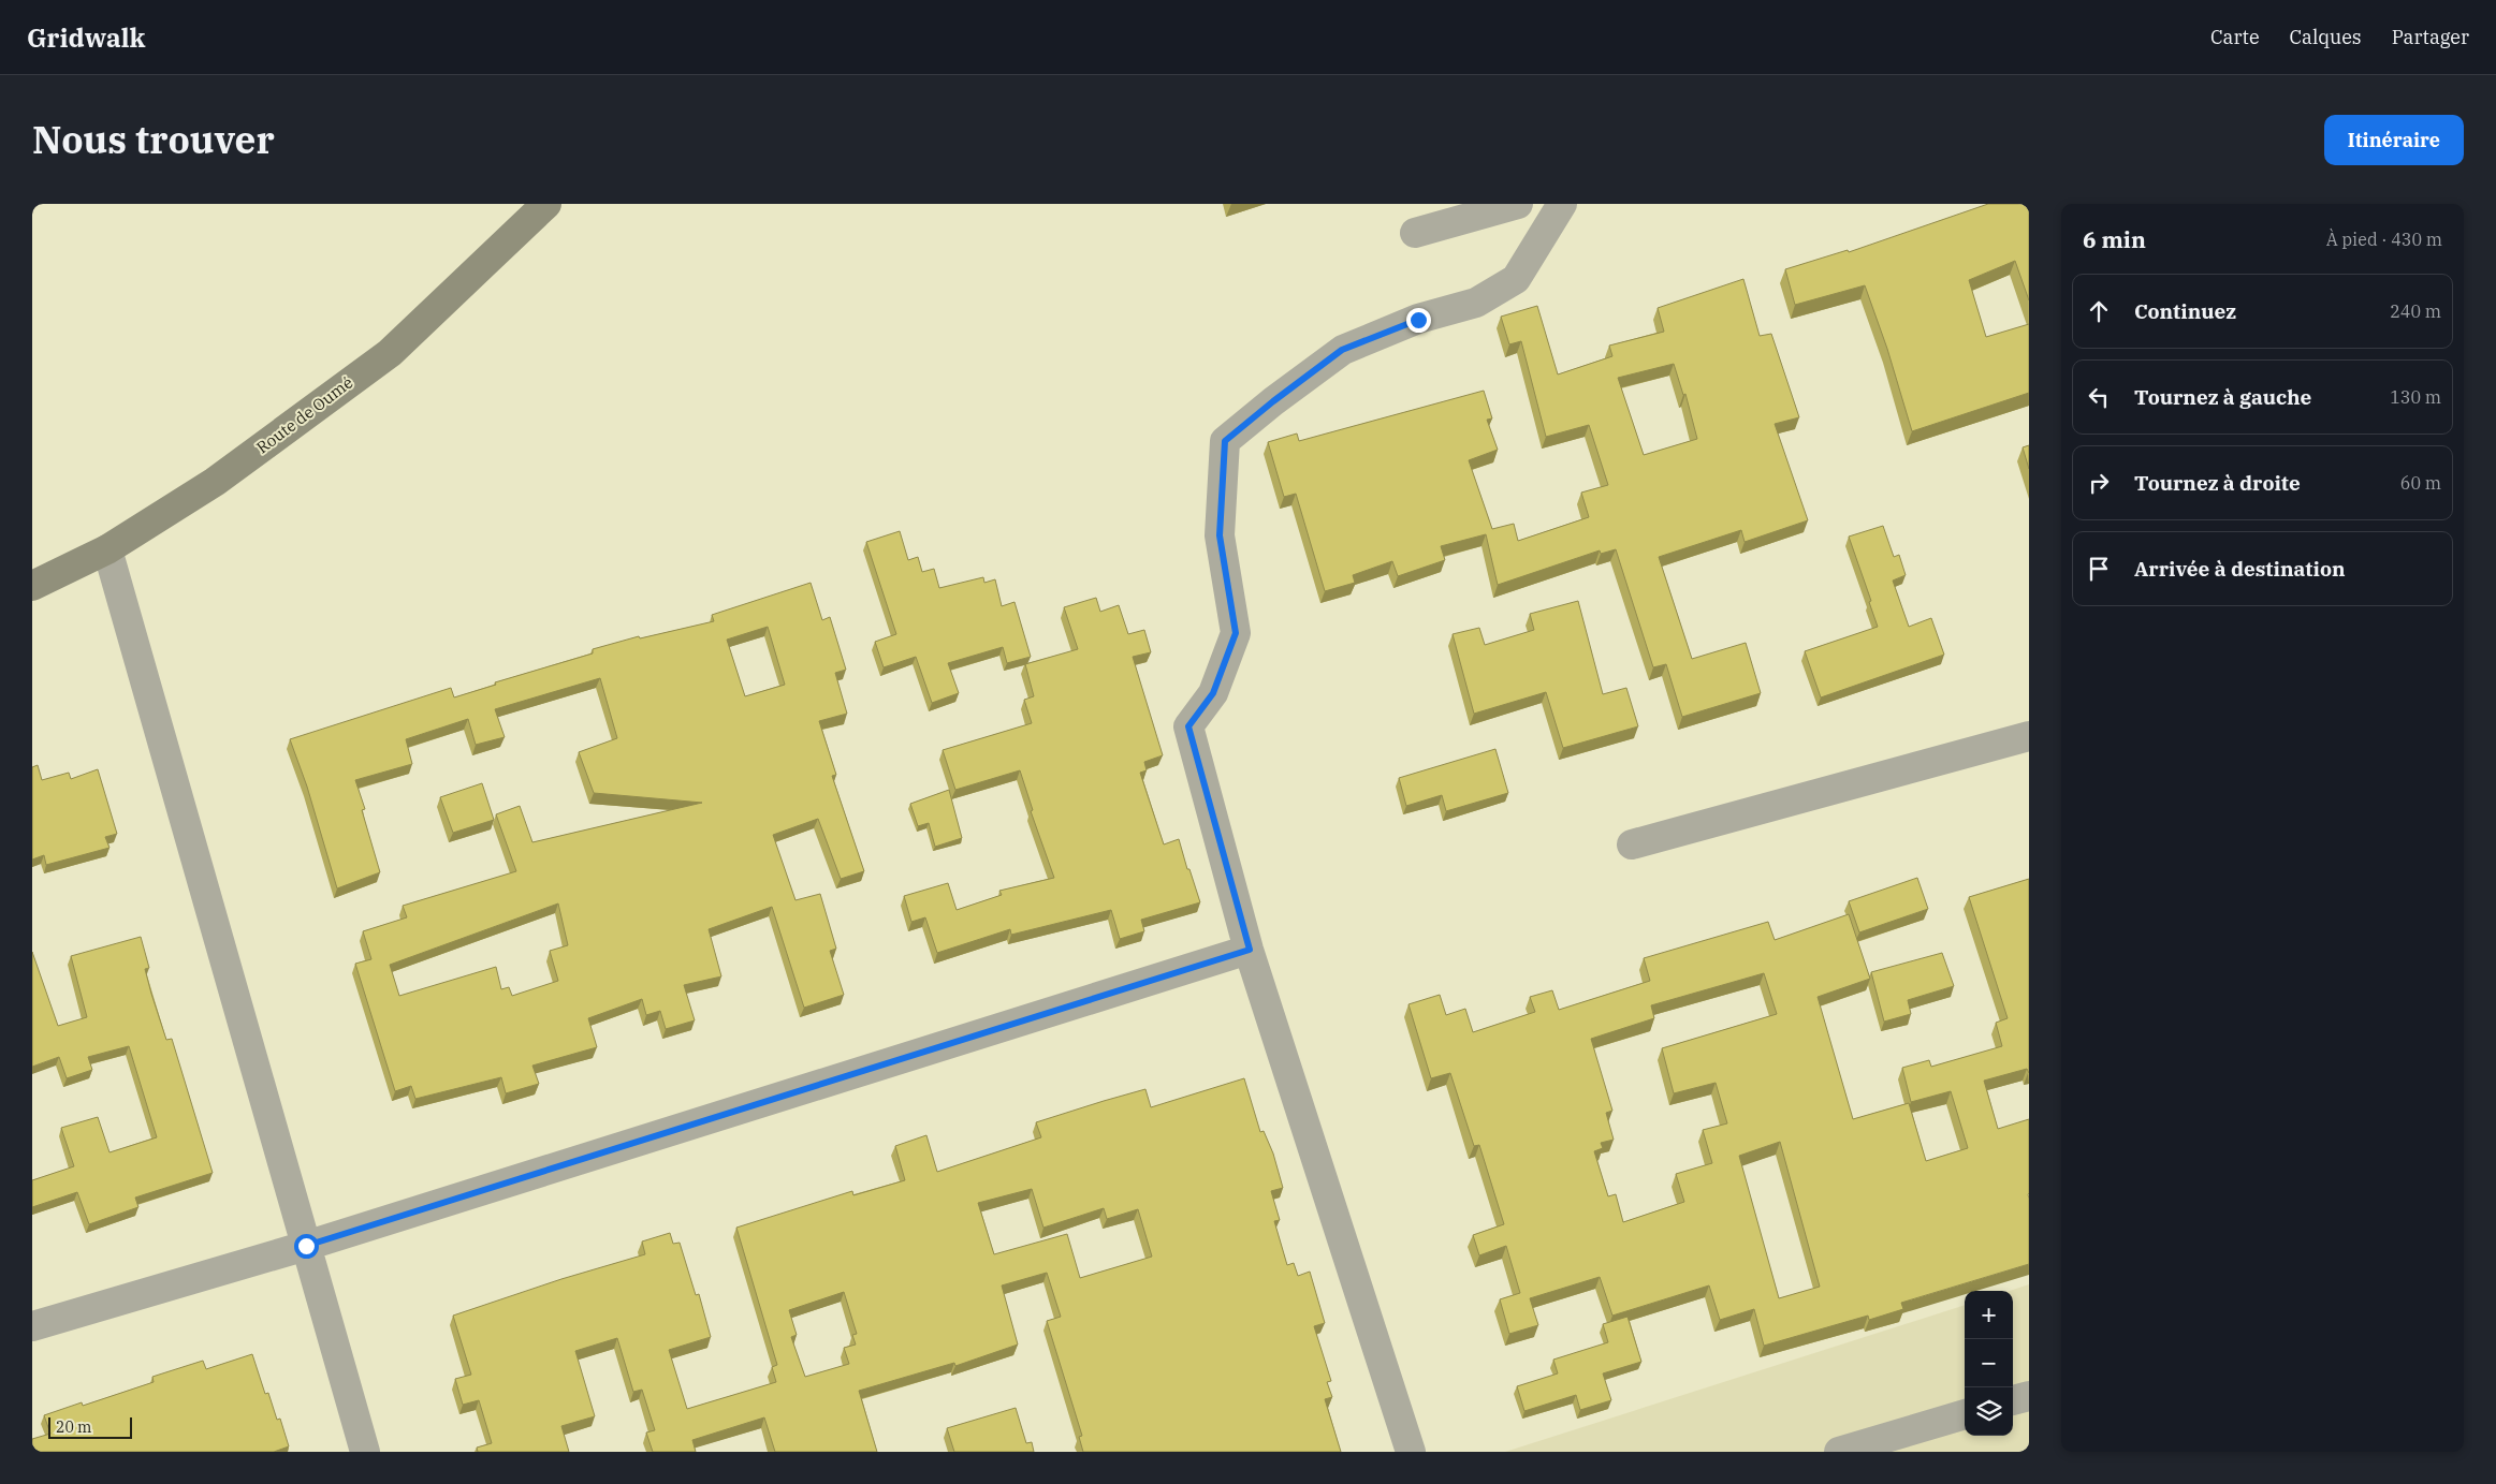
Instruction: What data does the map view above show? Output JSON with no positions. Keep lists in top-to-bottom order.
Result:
{
  "streets": {
    "main road": ["Route de Oumé"]
  },
  "scale_bar": "20 m",
  "page": {
    "header": "Gridwalk",
    "nav": ["Carte", "Calques", "Partager"],
    "title": "Nous trouver",
    "buttons": "Itinéraire",
    "heading": ["6 min", "À pied · 430 m"],
    "list": [
      ["Continuez", "240 m"],
      ["Tournez à gauche", "130 m"],
      ["Tournez à droite", "60 m"],
      "Arrivée à destination"
    ],
    "map_buttons": ["+", "−"],
    "scale": "20 m"
  }
}
